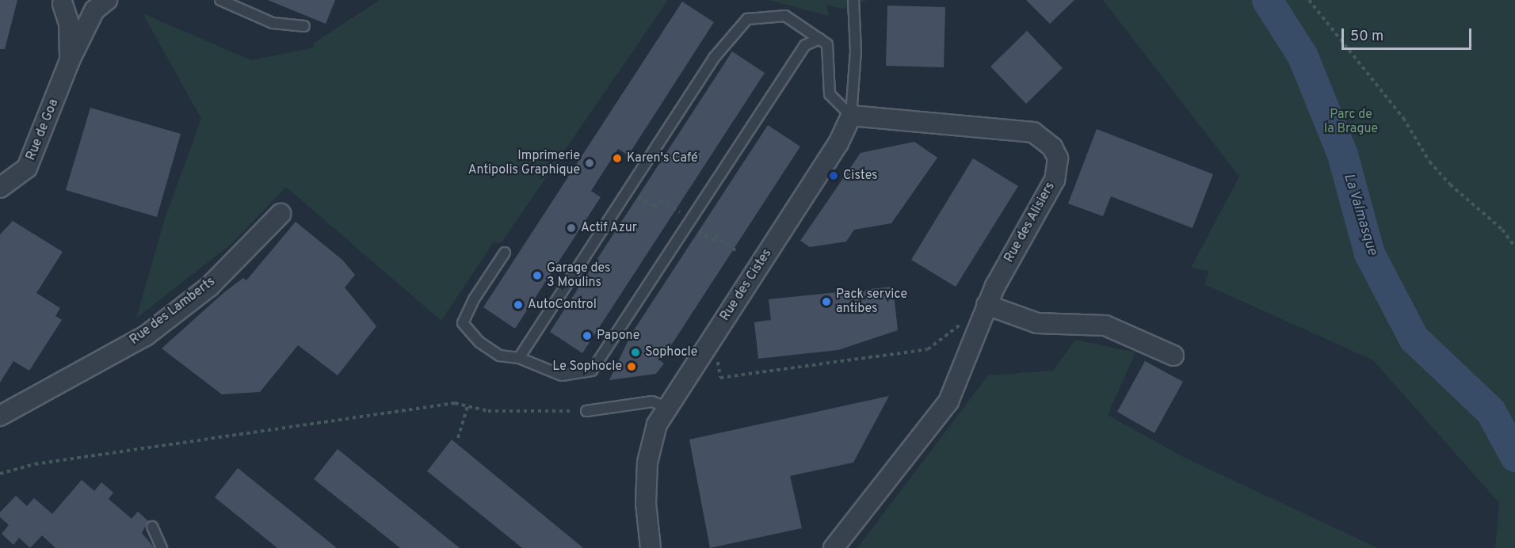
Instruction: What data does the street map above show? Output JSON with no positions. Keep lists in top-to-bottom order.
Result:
{
  "streets": {
    "street": [
      "Rue de Goa",
      "Rue des Alisiers",
      "Rue des Cistes",
      "Rue des Lamberts"
    ]
  },
  "crossings": [
    ["Rue des Alisiers", "Rue des Cistes"]
  ],
  "water": ["La Valmasque"],
  "parks": ["Parc de la Brague"],
  "places": [
    "Karen's Café",
    "Imprimerie Antipolis Graphique",
    "Cistes",
    "Actif Azur",
    "Garage des 3 Moulins",
    "Pack service antibes",
    "AutoControl",
    "Papone",
    "Sophocle",
    "Le Sophocle"
  ],
  "scale_bar": "50 m"
}
